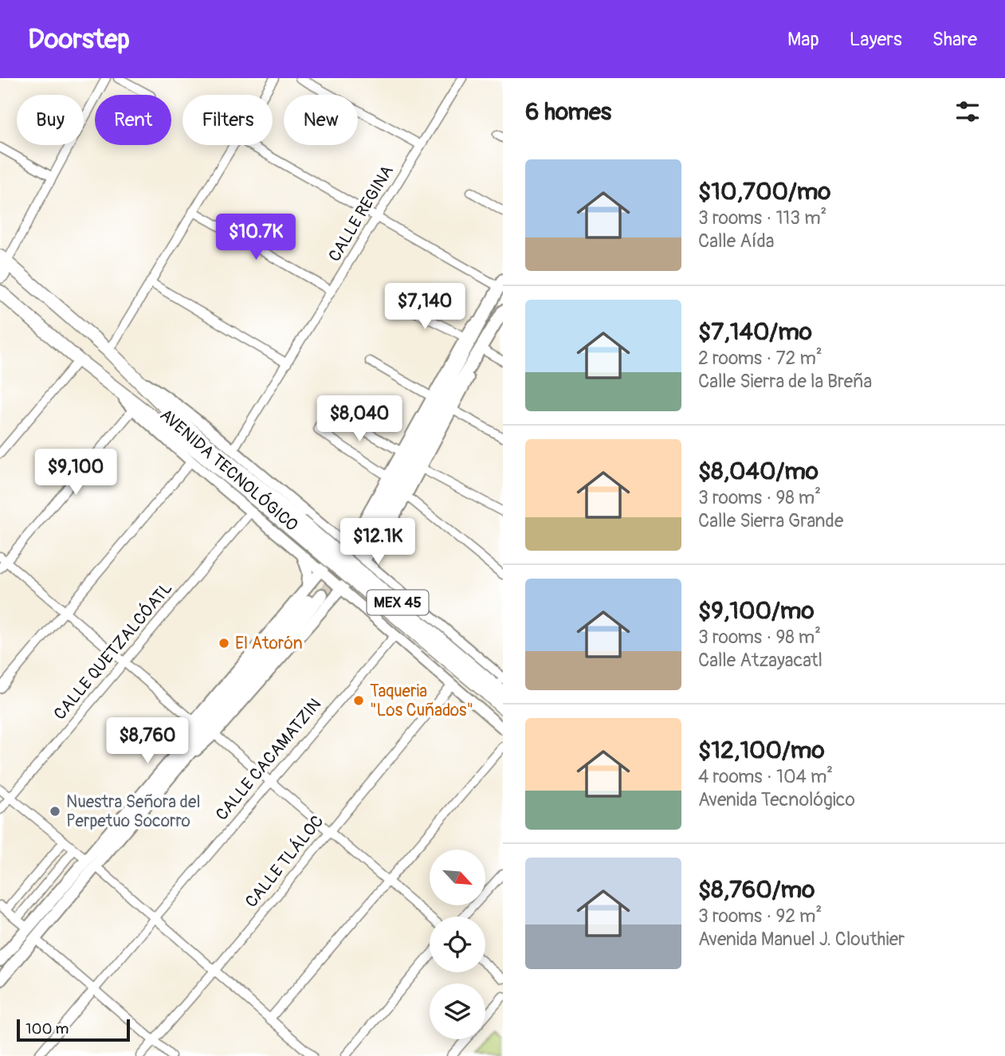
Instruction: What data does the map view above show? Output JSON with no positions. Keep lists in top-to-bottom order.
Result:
{
  "streets": {
    "main road": ["AVENIDA TECNOLÓGICO", "MEX 45"],
    "street": [
      "CALLE REGINA",
      "CALLE QUETZALCÓATL",
      "CALLE CACAMATZIN",
      "CALLE TLÁLOC"
    ]
  },
  "crossings": [
    ["CALLE REGINA", "AVENIDA TECNOLÓGICO"],
    ["AVENIDA TECNOLÓGICO", "CALLE QUETZALCÓATL"],
    ["AVENIDA TECNOLÓGICO", "CALLE CACAMATZIN"],
    ["AVENIDA TECNOLÓGICO", "CALLE TLÁLOC"]
  ],
  "places": ["El Atorón", "Taqueria \"Los Cuñados\"", "Nuestra Señora del Perpetuo Socorro"],
  "scale_bar": "100 m",
  "north": "bottom right",
  "page": {
    "header": "Doorstep",
    "nav": ["Map", "Layers", "Share"],
    "heading": "6 homes",
    "chip": [
      "Buy",
      "Rent",
      "Filters",
      "New"
    ],
    "list": [
      {
        "name": "$10,700/mo",
        "note": "3 rooms · 113 m² · Calle Aída"
      },
      {
        "name": "$7,140/mo",
        "note": "2 rooms · 72 m² · Calle Sierra de la Breña"
      },
      {
        "name": "$8,040/mo",
        "note": "3 rooms · 98 m² · Calle Sierra Grande"
      },
      {
        "name": "$9,100/mo",
        "note": "3 rooms · 98 m² · Calle Atzayacatl"
      },
      {
        "name": "$12,100/mo",
        "note": "4 rooms · 104 m² · Avenida Tecnológico"
      },
      {
        "name": "$8,760/mo",
        "note": "3 rooms · 92 m² · Avenida Manuel J. Clouthier"
      }
    ],
    "price": [
      "$10.7K",
      "$7,140",
      "$8,040",
      "$9,100",
      "$12.1K",
      "$8,760"
    ],
    "scale": "100 m"
  }
}
